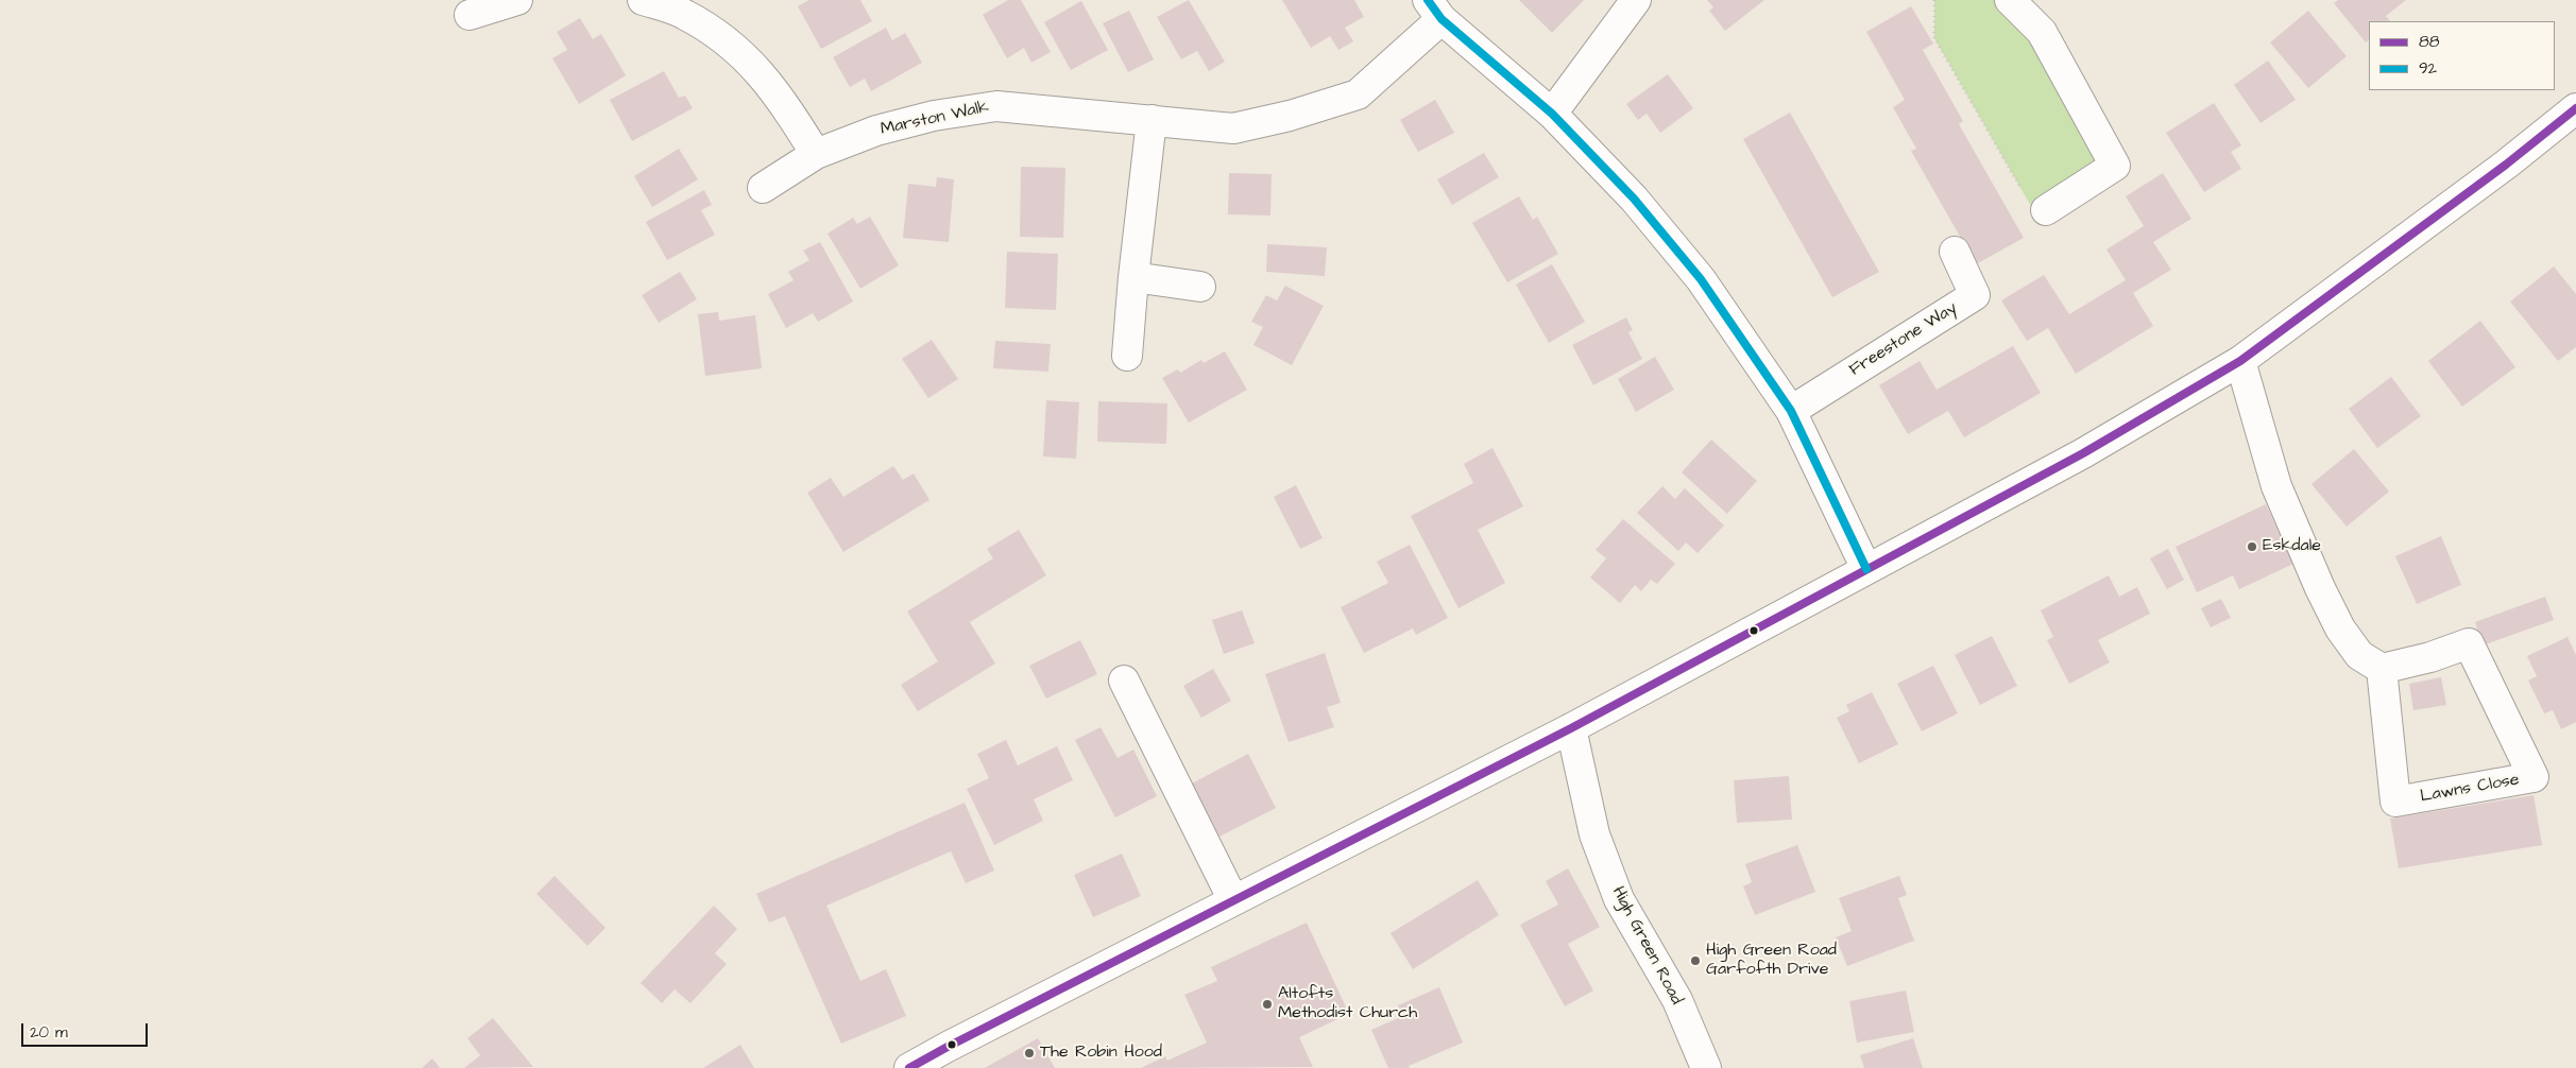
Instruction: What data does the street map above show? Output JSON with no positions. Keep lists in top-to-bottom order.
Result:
{
  "streets": {
    "street": [
      "Marston Walk",
      "Freestone Way",
      "Lawns Close",
      "High Green Road"
    ]
  },
  "places": [
    "Eskdale",
    "High Green Road Garfofth Drive",
    "Altofts Methodist Church",
    "The Robin Hood"
  ],
  "lines": ["transit line 92", "transit line 88"],
  "legend": ["88", "92"],
  "scale_bar": "20 m"
}
